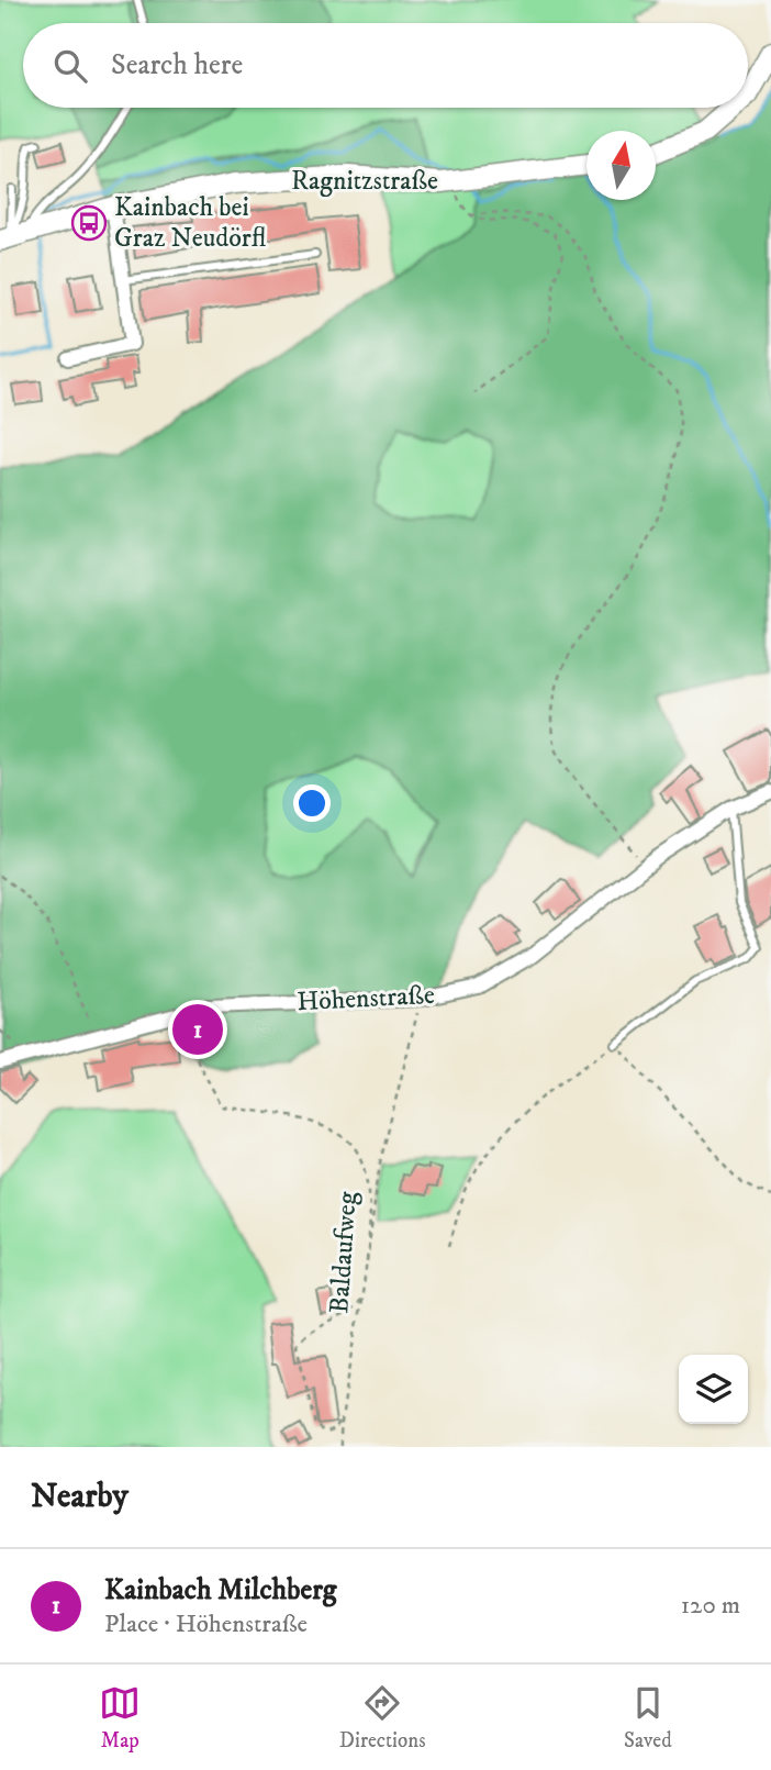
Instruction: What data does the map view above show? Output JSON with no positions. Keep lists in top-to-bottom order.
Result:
{
  "streets": {
    "main road": ["Ragnitzstraße"],
    "street": ["Höhenstraße"],
    "path": ["Baldaufweg"]
  },
  "crossings": [
    ["Höhenstraße", "Baldaufweg"]
  ],
  "places": {
    "bus stop": ["Kainbach bei Graz Neudörfl"]
  },
  "north": "top",
  "page": {
    "search": "Search here",
    "pins": "1",
    "heading": "Nearby",
    "list": [
      {
        "mark": "1",
        "name": "Kainbach Milchberg",
        "note": "Place · Höhenstraße",
        "value": "120 m"
      }
    ],
    "nav": ["Map", "Directions", "Saved"]
  }
}
